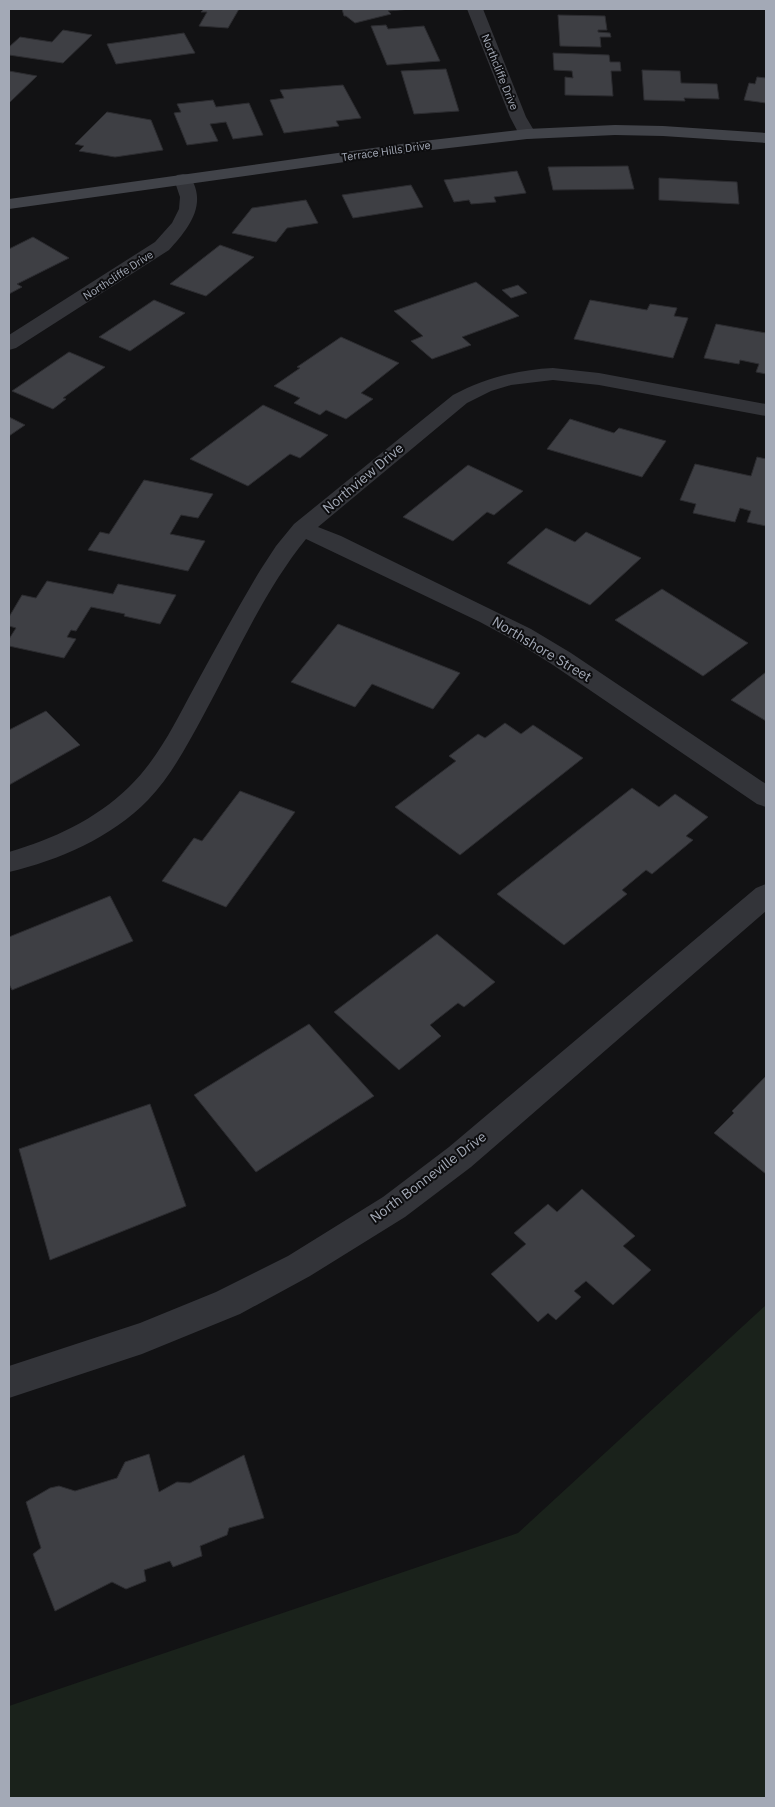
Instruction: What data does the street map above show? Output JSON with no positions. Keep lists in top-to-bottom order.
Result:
{
  "streets": {
    "street": [
      "Northcliffe Drive",
      "Terrace Hills Drive",
      "Northview Drive",
      "Northshore Street",
      "North Bonneville Drive"
    ]
  },
  "crossings": [
    ["Northcliffe Drive", "Terrace Hills Drive"],
    ["Northview Drive", "Northshore Street"]
  ]
}
